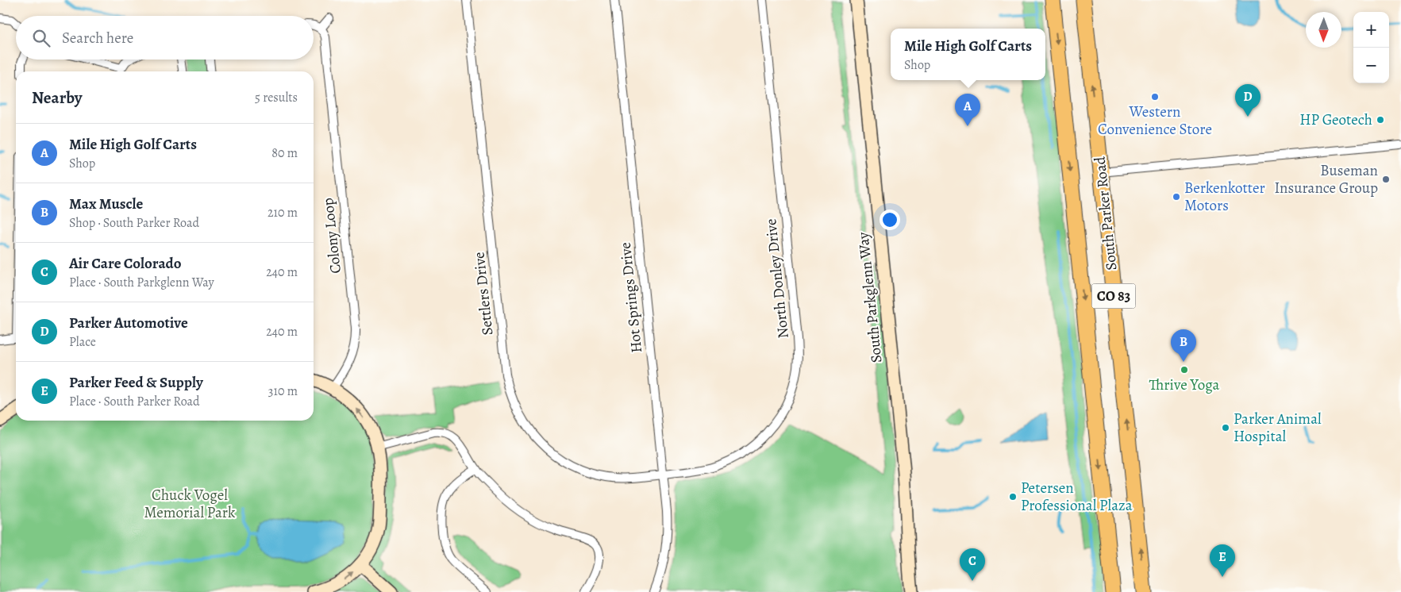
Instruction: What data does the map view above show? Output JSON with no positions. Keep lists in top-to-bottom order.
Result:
{
  "streets": {
    "highway": ["South Parker Road", "CO 83"],
    "street": [
      "Colony Loop",
      "North Donley Drive",
      "Settlers Drive",
      "Hot Springs Drive",
      "South Parkglenn Way"
    ]
  },
  "crossings": [
    ["North Donley Drive", "Settlers Drive"],
    ["North Donley Drive", "Hot Springs Drive"],
    ["Settlers Drive", "Hot Springs Drive"]
  ],
  "parks": ["Chuck Vogel Memorial Park"],
  "places": [
    "Western Convenience Store",
    "HP Geotech",
    "Buseman Insurance Group",
    "Berkenkotter Motors",
    "Thrive Yoga",
    "Parker Animal Hospital",
    "Petersen Professional Plaza"
  ],
  "north": "bottom",
  "page": {
    "map_buttons": ["+", "−"],
    "search": "Search here",
    "popup": ["Mile High Golf Carts", "Shop"],
    "heading": ["Nearby", "5 results"],
    "pins": [
      "D",
      "A",
      "B",
      "E",
      "C"
    ],
    "list": [
      {
        "mark": "A",
        "name": "Mile High Golf Carts",
        "note": "Shop",
        "value": "80 m"
      },
      {
        "mark": "B",
        "name": "Max Muscle",
        "note": "Shop · South Parker Road",
        "value": "210 m"
      },
      {
        "mark": "C",
        "name": "Air Care Colorado",
        "note": "Place · South Parkglenn Way",
        "value": "240 m"
      },
      {
        "mark": "D",
        "name": "Parker Automotive",
        "note": "Place",
        "value": "240 m"
      },
      {
        "mark": "E",
        "name": "Parker Feed & Supply",
        "note": "Place · South Parker Road",
        "value": "310 m"
      }
    ]
  }
}
